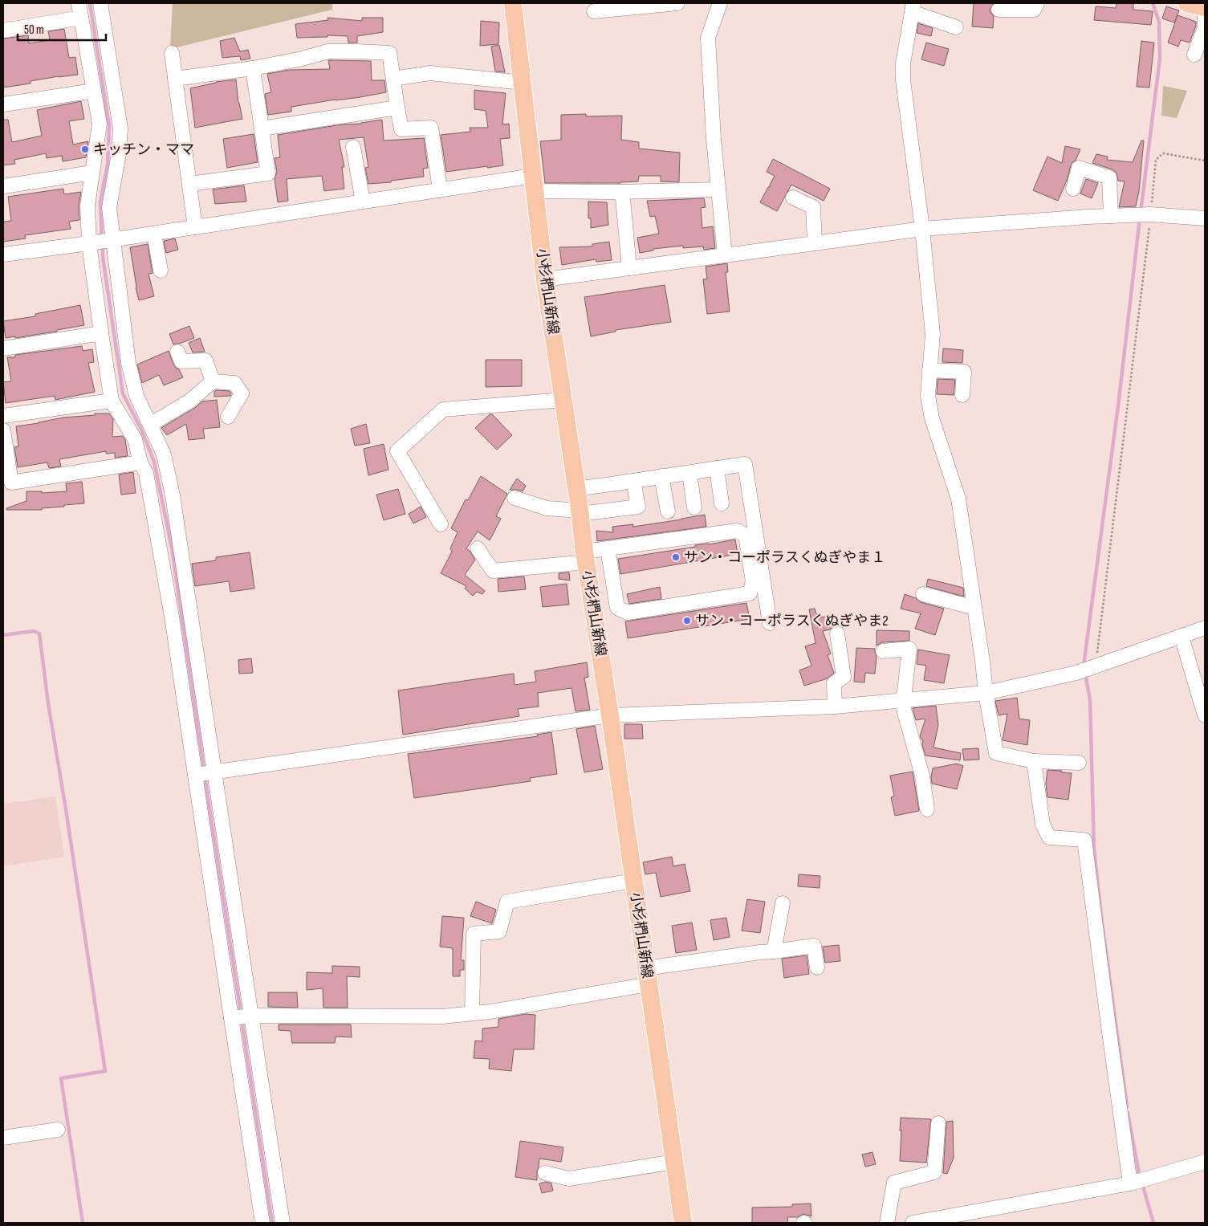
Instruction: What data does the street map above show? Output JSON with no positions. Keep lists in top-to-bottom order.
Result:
{
  "streets": {
    "main road": ["小杉椚山新線"]
  },
  "places": ["キッチン・ママ", "サン・コーポラスくぬぎやま１", "サン・コーポラスくぬぎやま2"],
  "scale_bar": "50 m"
}
